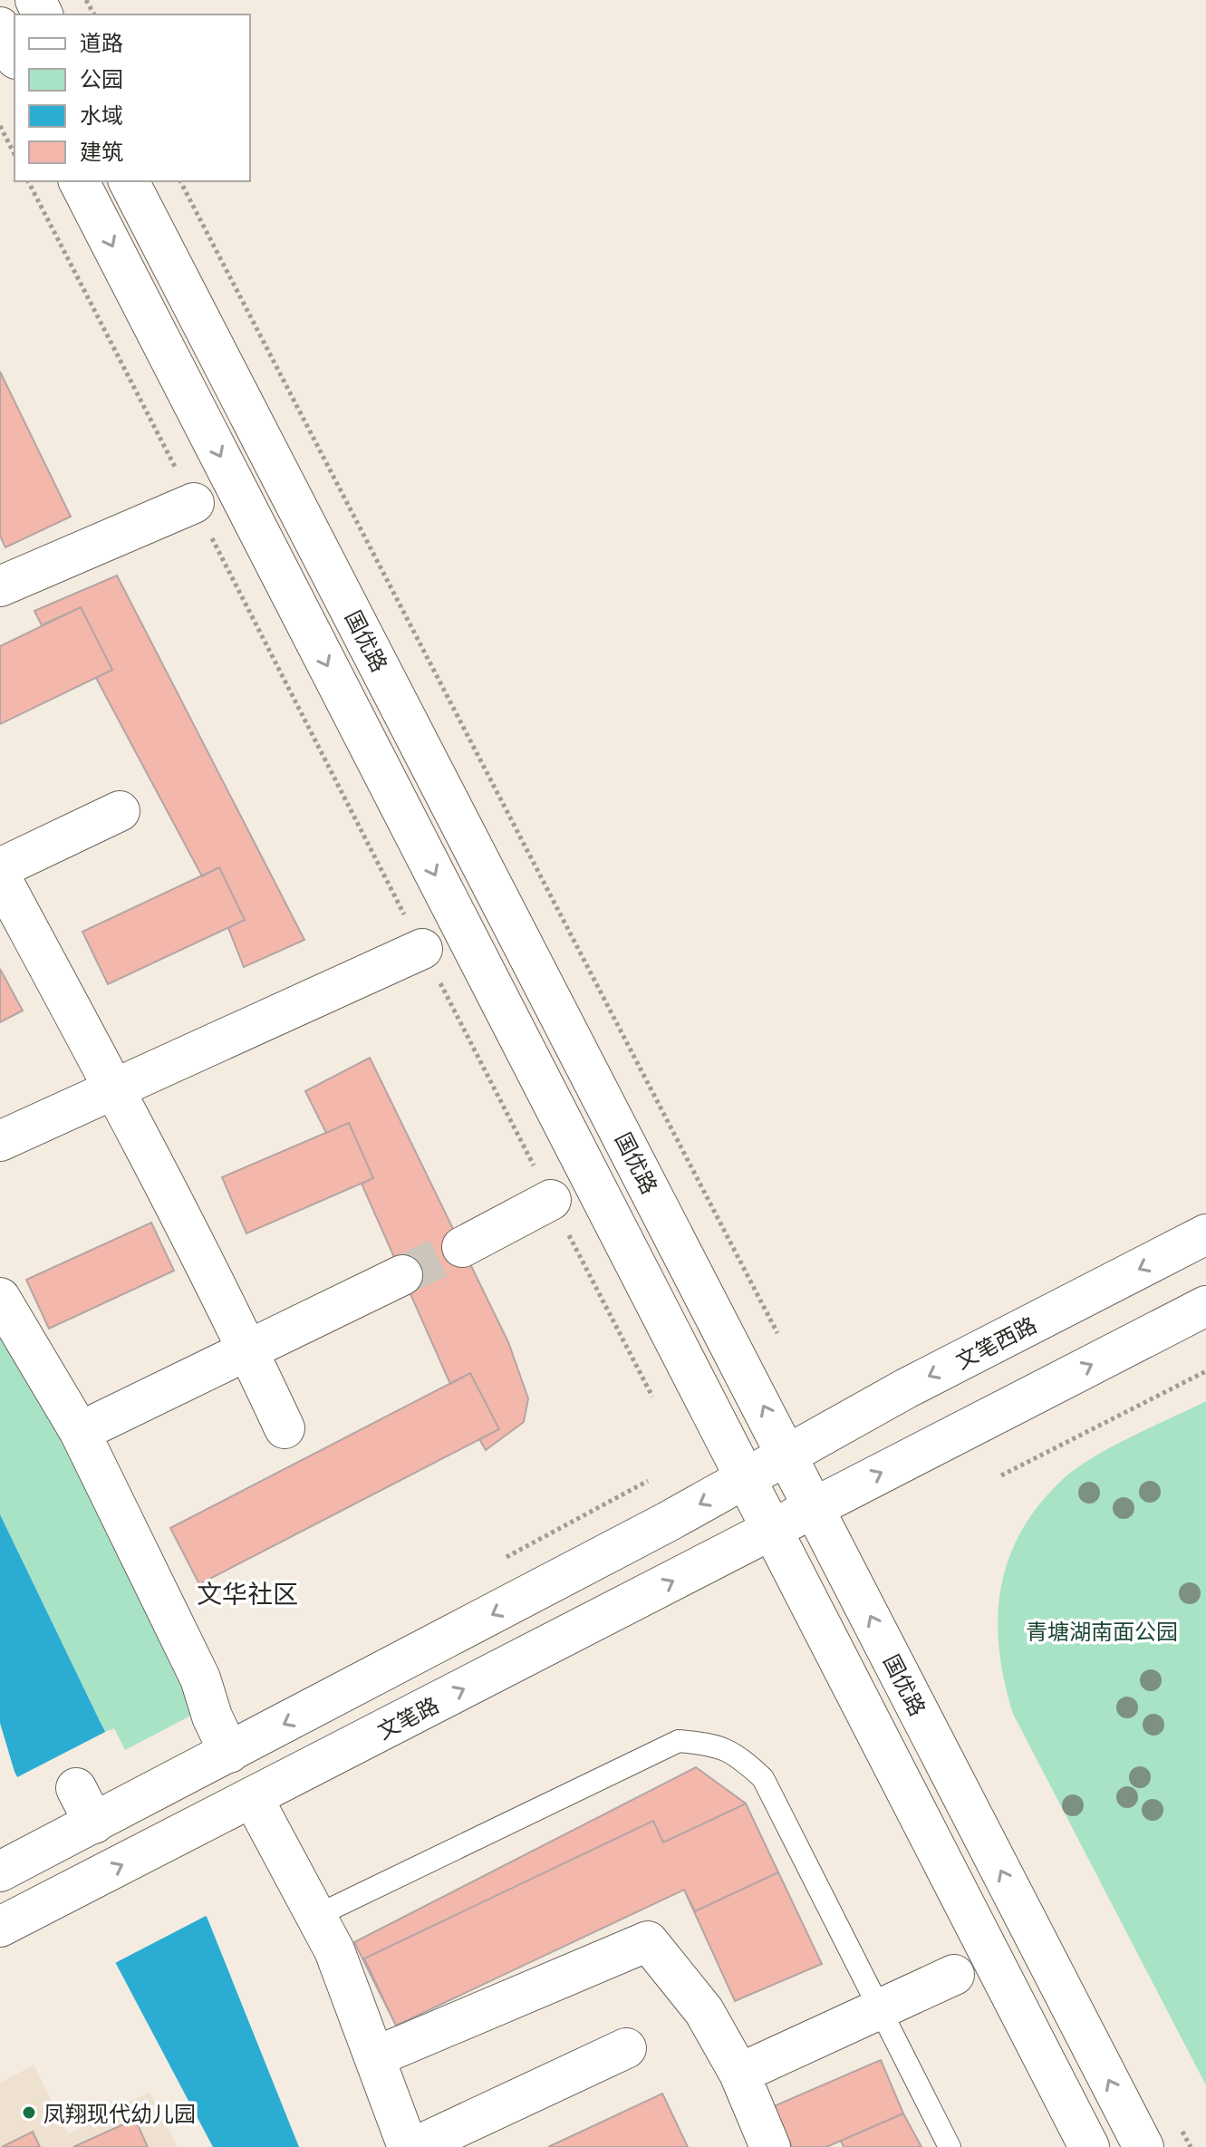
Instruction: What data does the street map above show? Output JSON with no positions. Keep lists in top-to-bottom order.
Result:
{
  "streets": {
    "main road": ["国优路", "文笔西路", "文笔路"]
  },
  "crossings": [
    ["国优路", "文笔西路"],
    ["国优路", "文笔路"]
  ],
  "districts": ["文华社区"],
  "parks": ["青塘湖南面公园"],
  "places": ["凤翔现代幼儿园"],
  "legend": [
    "道路",
    "公园",
    "水域",
    "建筑"
  ]
}
